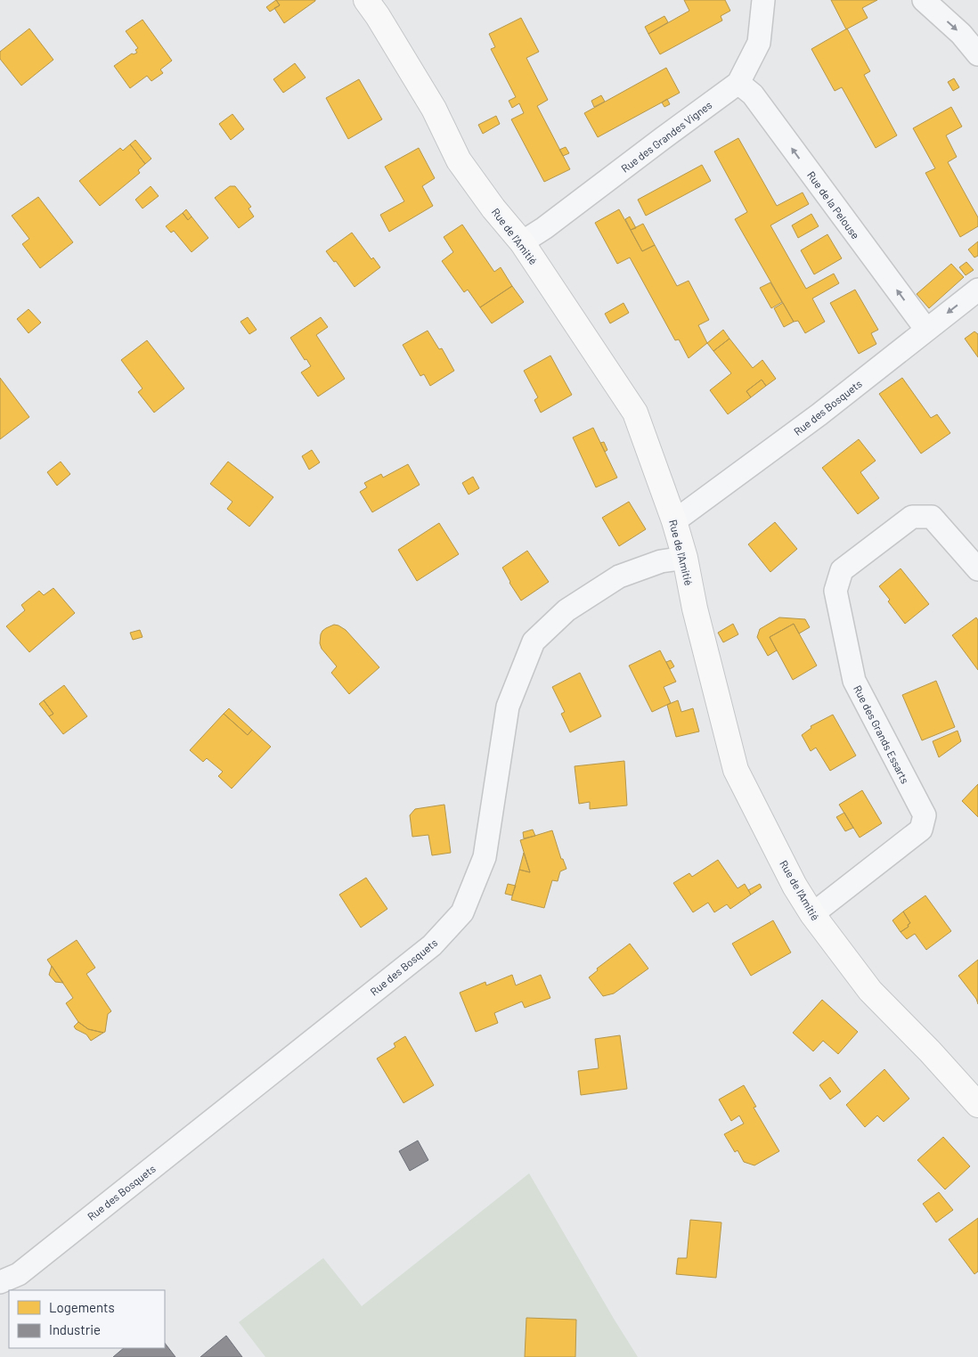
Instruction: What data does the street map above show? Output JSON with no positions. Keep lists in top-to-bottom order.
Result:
{
  "streets": {
    "street": [
      "Rue des Grandes Vignes",
      "Rue de la Pelouse",
      "Rue de l'Amitié",
      "Rue des Bosquets",
      "Rue des Grands Essarts"
    ]
  },
  "crossings": [
    ["Rue des Grandes Vignes", "Rue de la Pelouse"],
    ["Rue des Grandes Vignes", "Rue de l'Amitié"],
    ["Rue de la Pelouse", "Rue des Bosquets"],
    ["Rue de l'Amitié", "Rue des Bosquets"],
    ["Rue de l'Amitié", "Rue des Grands Essarts"]
  ],
  "one_way": ["Rue de la Pelouse"],
  "legend": ["Logements", "Industrie"]
}
